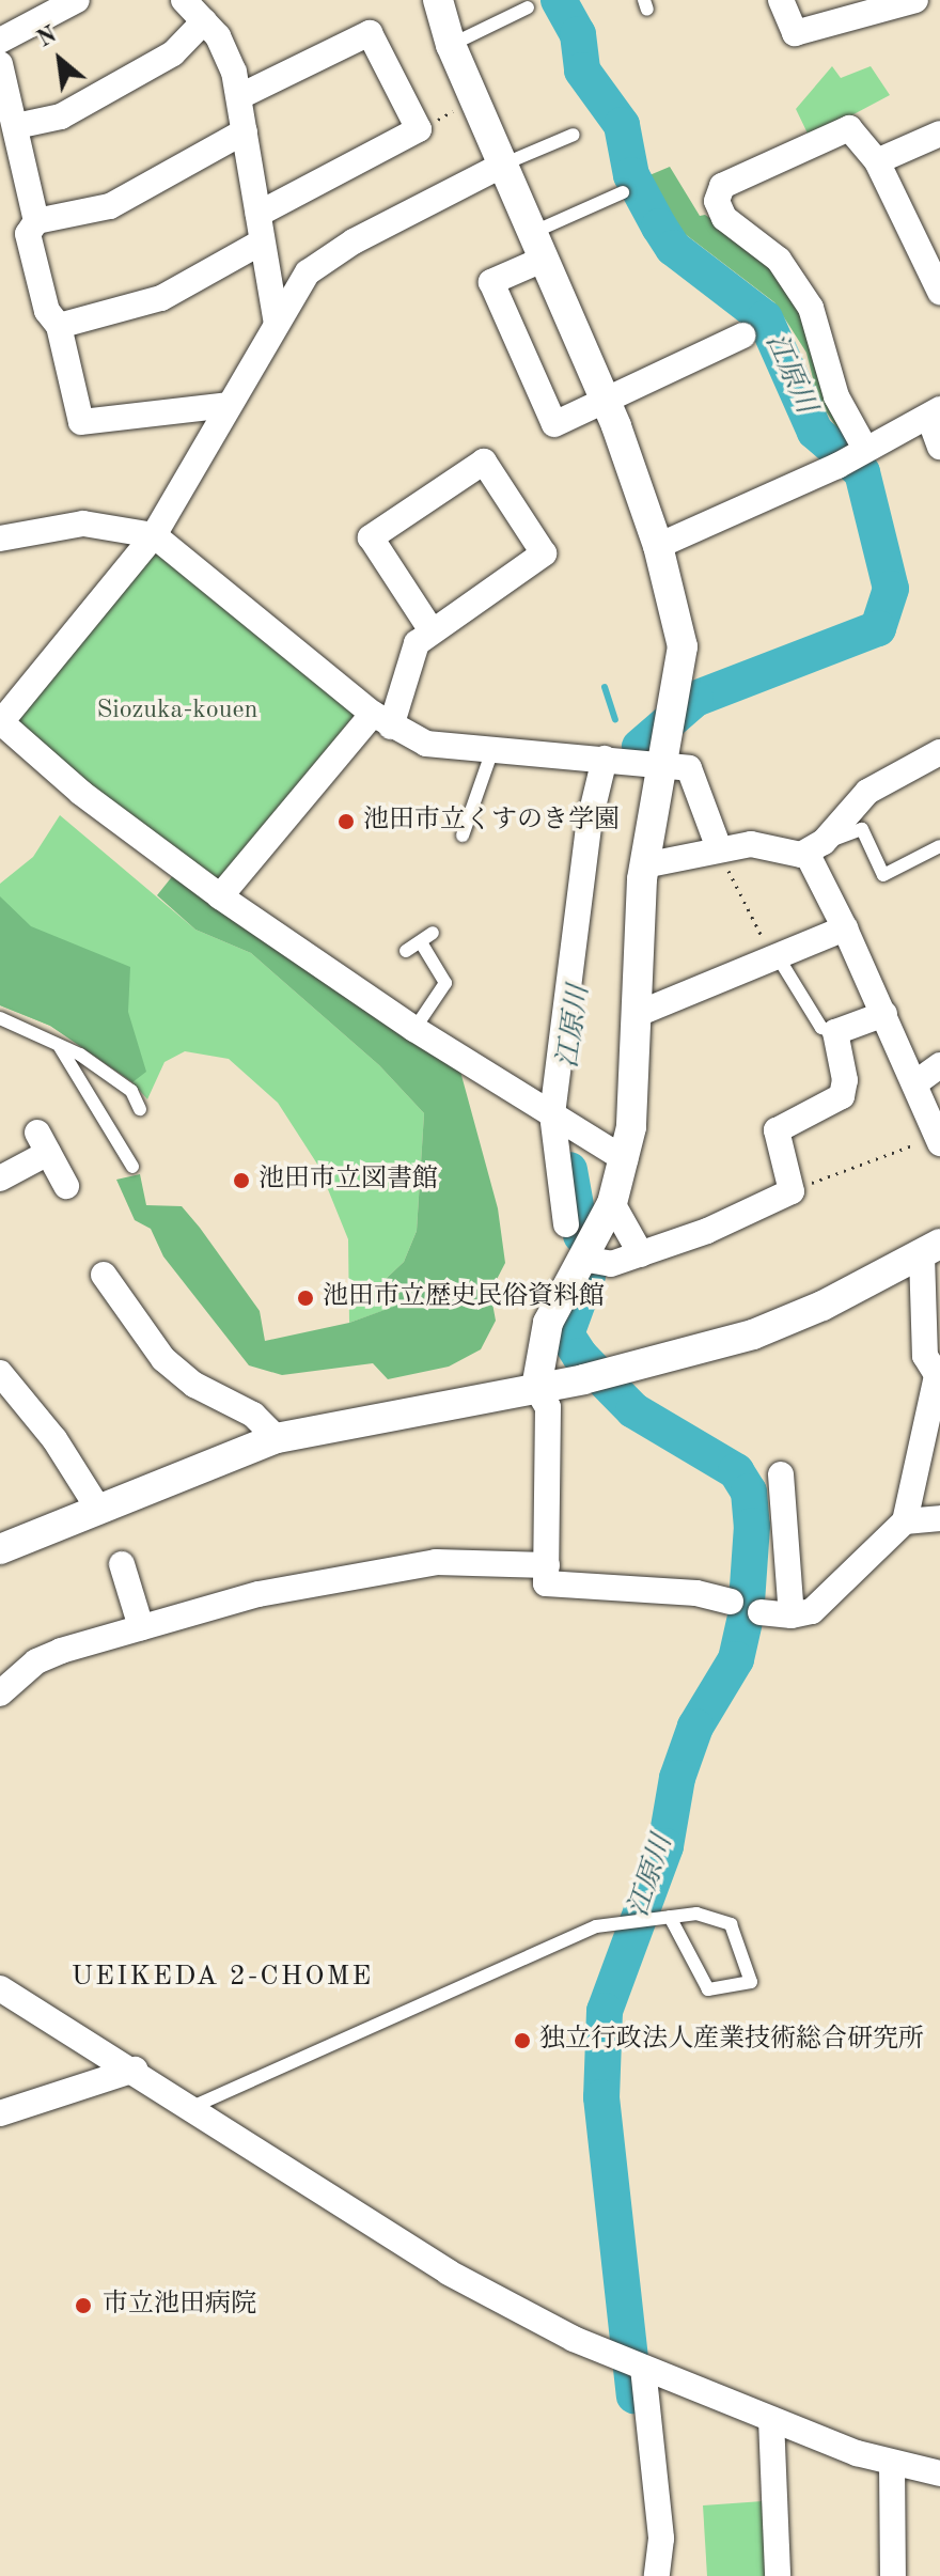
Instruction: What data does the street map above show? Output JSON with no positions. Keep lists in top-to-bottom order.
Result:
{
  "districts": ["UEIKEDA 2-CHOME"],
  "water": ["江原川"],
  "parks": ["Siozuka-kouen"],
  "places": [
    "池田市立くすのき学園",
    "池田市立図書館",
    "池田市立歴史民俗資料館",
    "独立行政法人産業技術総合研究所",
    "市立池田病院"
  ],
  "north": "top left"
}
